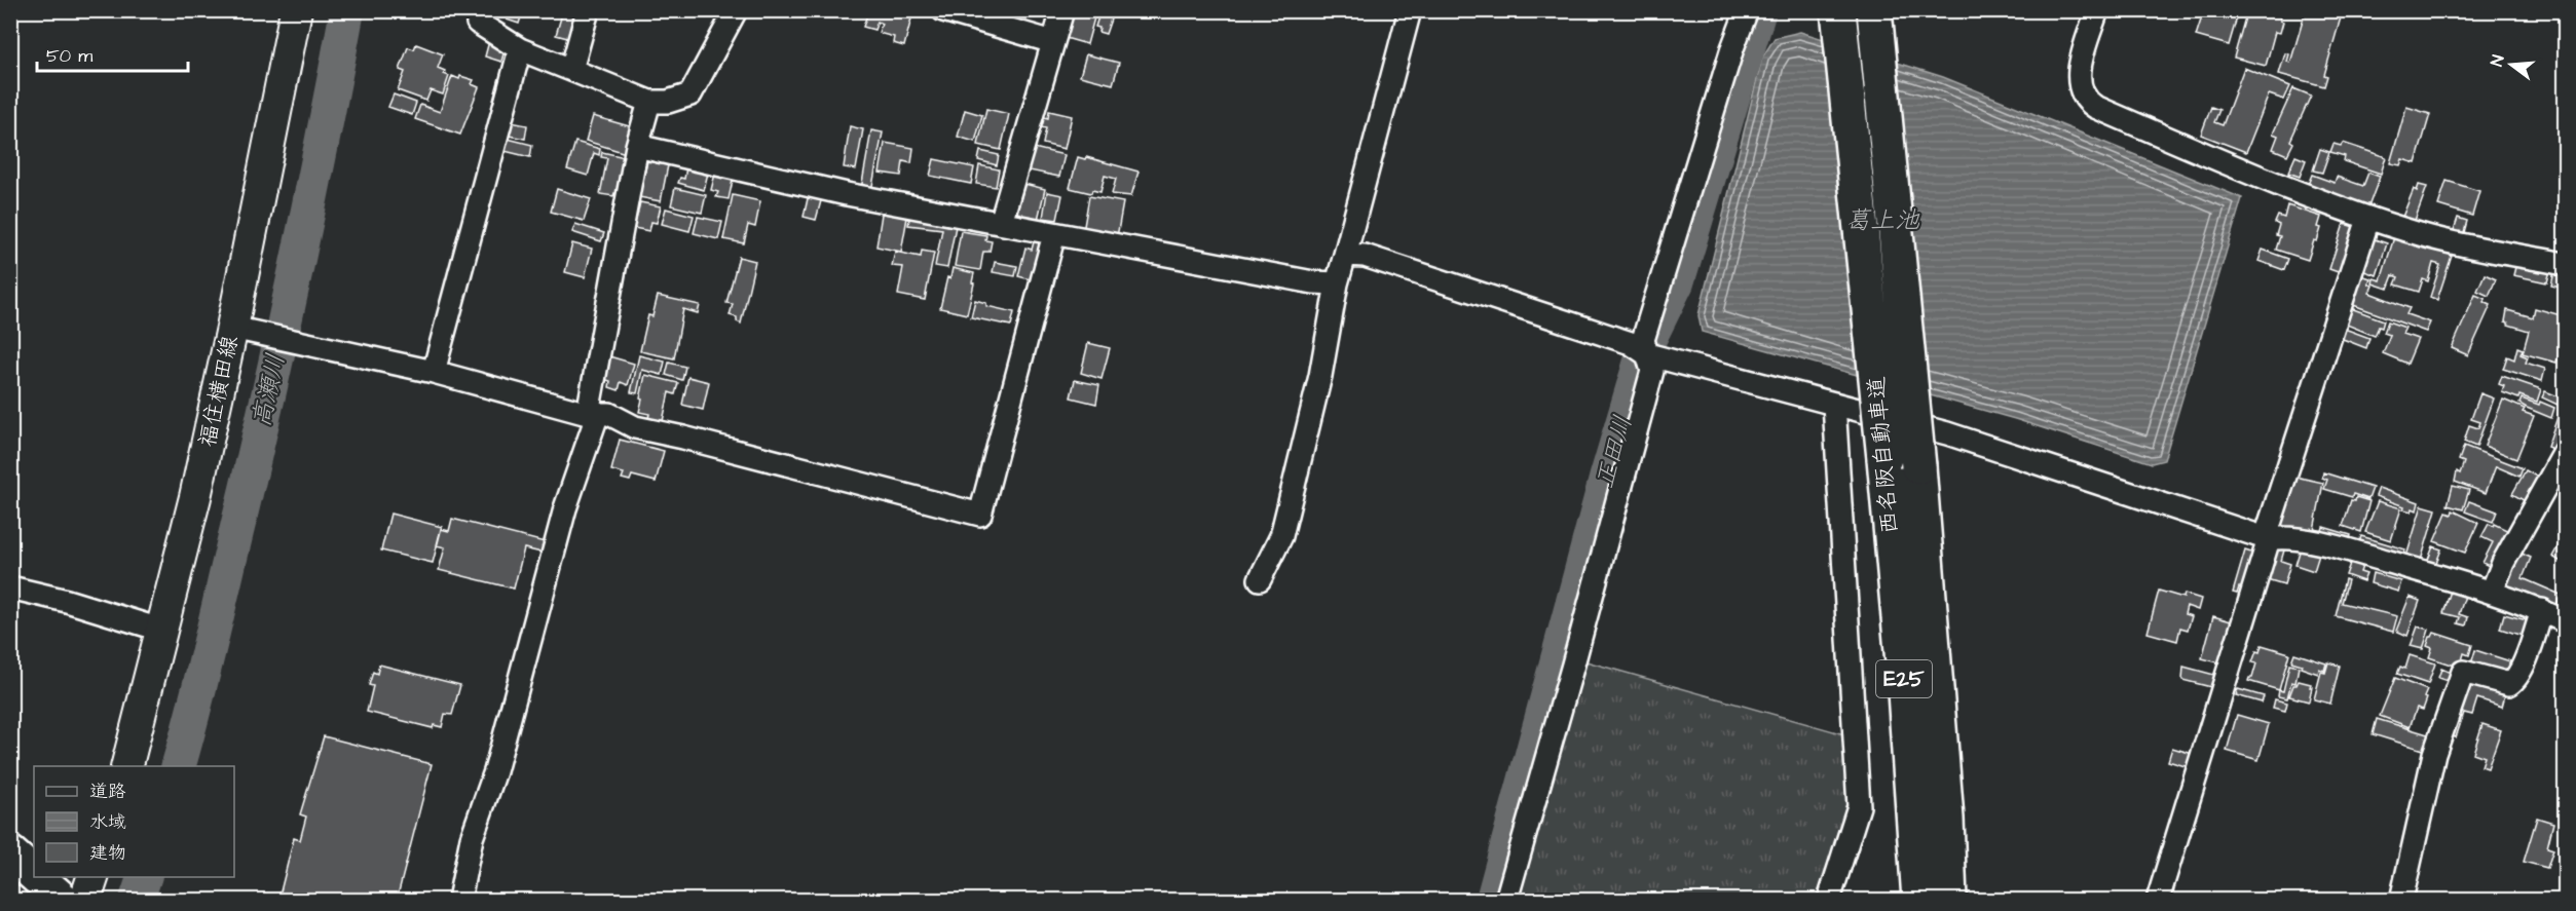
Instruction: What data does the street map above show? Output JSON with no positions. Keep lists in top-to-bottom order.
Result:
{
  "streets": {
    "highway": ["西名阪自動車道", "E25"],
    "main road": ["福住横田線"]
  },
  "water": ["葛上池", "高瀬川", "正田川"],
  "legend": ["道路", "水域", "建物"],
  "scale_bar": "50 m",
  "north": "left"
}
